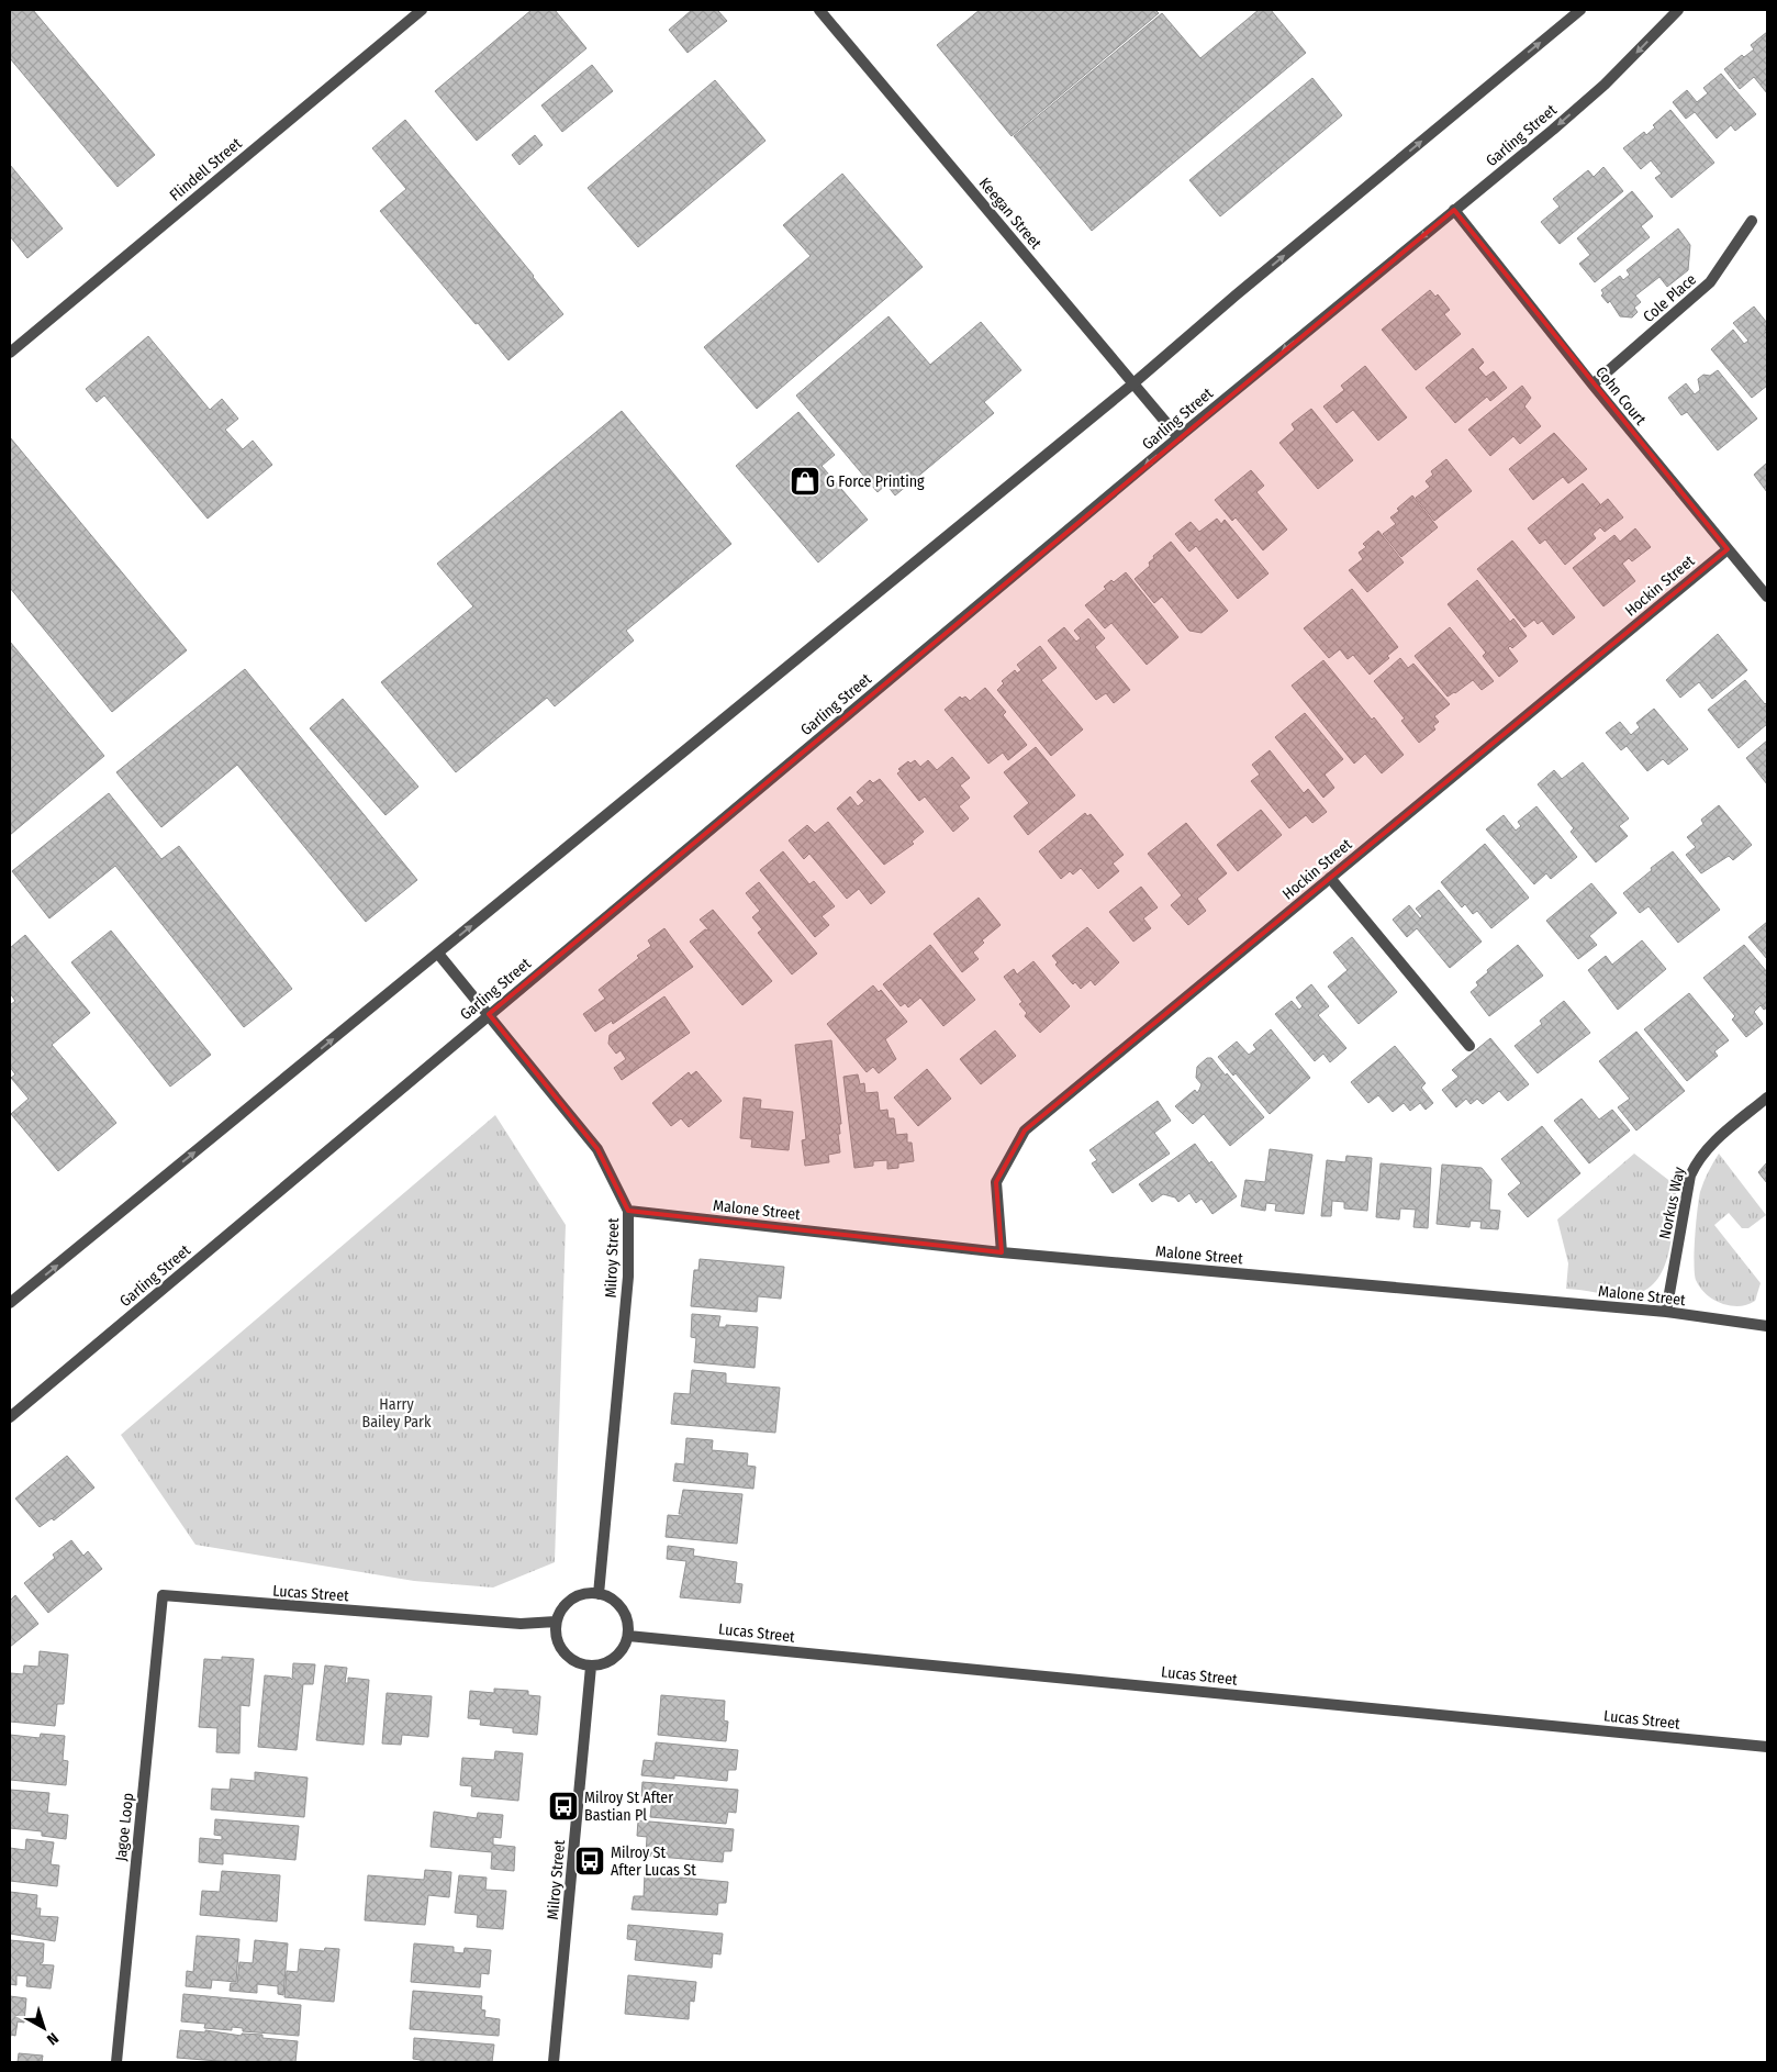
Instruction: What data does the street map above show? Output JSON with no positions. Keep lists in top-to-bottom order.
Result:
{
  "streets": {
    "street": [
      "Garling Street",
      "Flindell Street",
      "Keegan Street",
      "Cole Place",
      "Cohn Court",
      "Hockin Street",
      "Norkus Way",
      "Malone Street",
      "Milroy Street",
      "Lucas Street",
      "Jagoe Loop"
    ]
  },
  "crossings": [
    ["Garling Street", "Keegan Street"],
    ["Garling Street", "Cohn Court"],
    ["Garling Street", "Milroy Street"],
    ["Cole Place", "Cohn Court"],
    ["Cohn Court", "Hockin Street"],
    ["Hockin Street", "Malone Street"],
    ["Norkus Way", "Malone Street"],
    ["Malone Street", "Milroy Street"],
    ["Milroy Street", "Lucas Street"],
    ["Lucas Street", "Jagoe Loop"]
  ],
  "parks": ["Harry Bailey Park"],
  "places": {
    "shop": ["G Force Printing"],
    "bus stop": ["Milroy St After Bastian Pl", "Milroy St After Lucas St"]
  },
  "north": "bottom right"
}
